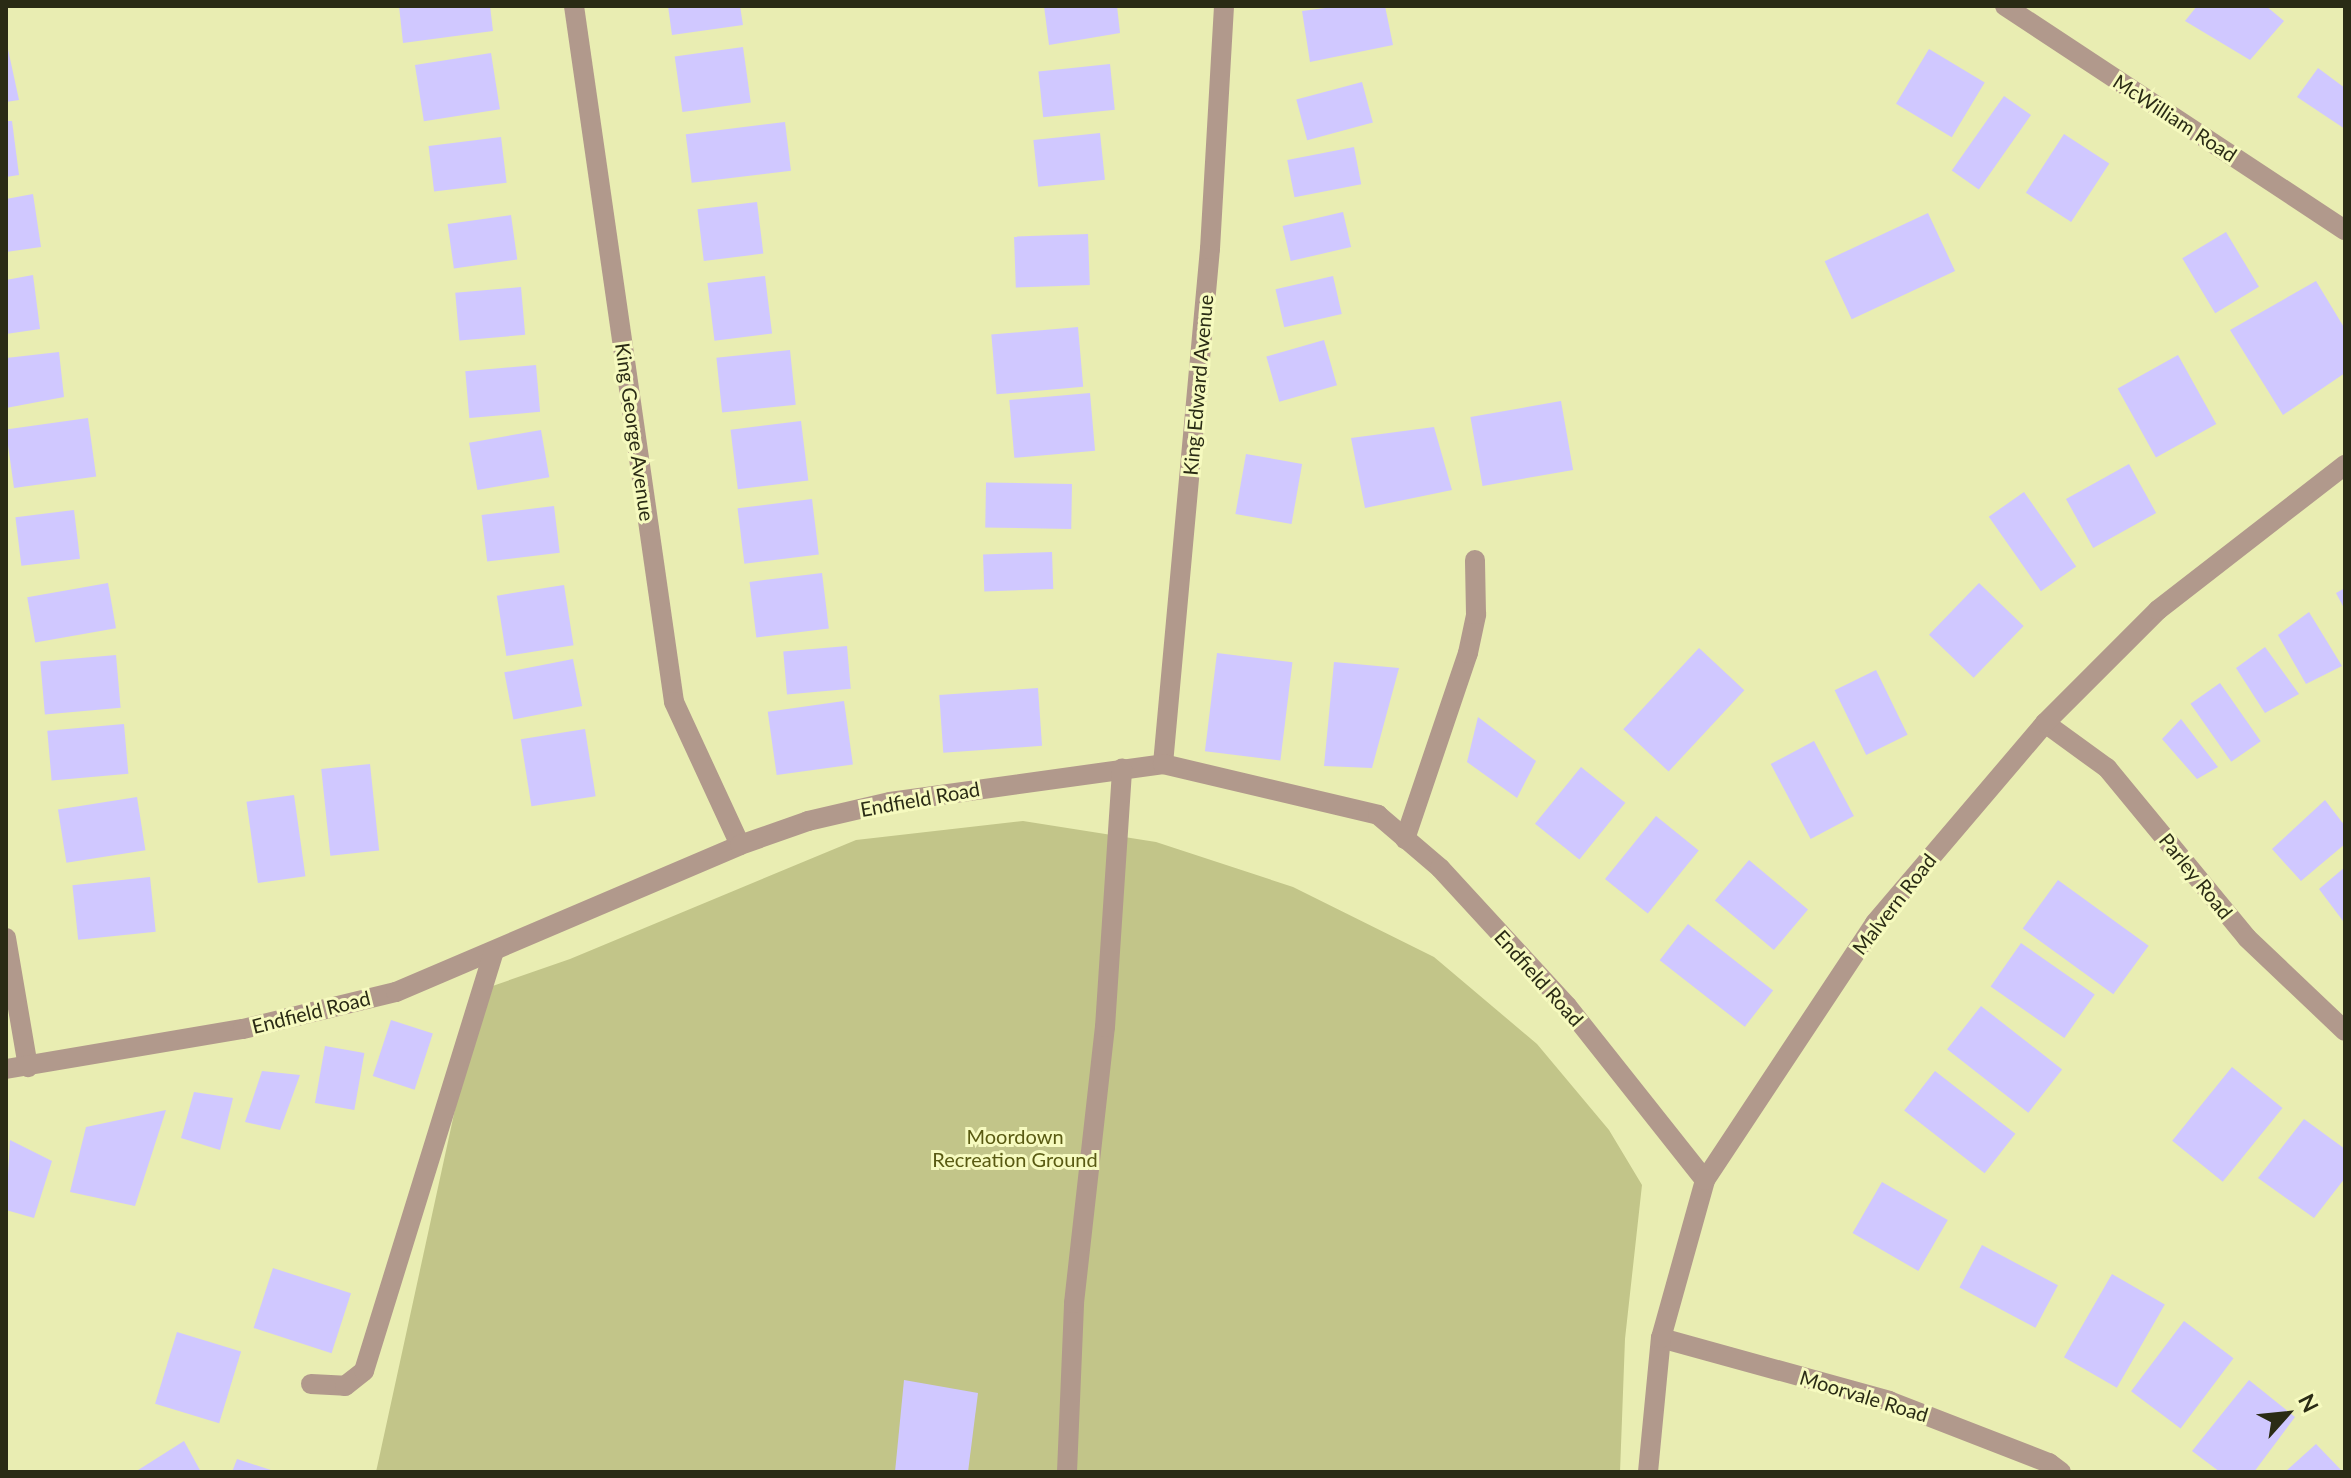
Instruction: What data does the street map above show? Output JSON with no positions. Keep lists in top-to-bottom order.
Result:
{
  "streets": {
    "street": [
      "McWilliam Road",
      "King Edward Avenue",
      "King George Avenue",
      "Endfield Road",
      "Parley Road",
      "Malvern Road",
      "Moorvale Road"
    ]
  },
  "crossings": [
    ["King Edward Avenue", "Endfield Road"],
    ["King George Avenue", "Endfield Road"],
    ["Endfield Road", "Malvern Road"],
    ["Parley Road", "Malvern Road"],
    ["Malvern Road", "Moorvale Road"]
  ],
  "parks": ["Moordown Recreation Ground"],
  "north": "top right"
}
